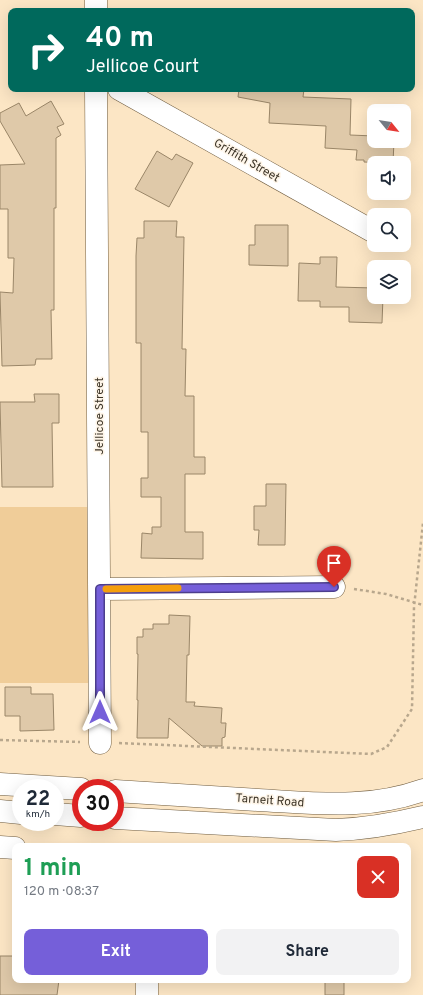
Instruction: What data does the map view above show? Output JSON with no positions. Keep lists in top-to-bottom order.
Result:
{
  "streets": {
    "street": ["Griffith Street", "Jellicoe Street", "Tarneit Road"]
  },
  "north": "bottom right",
  "page": {
    "turn": ["40 m", "Jellicoe Court"],
    "speed": "22 km/h",
    "limit": "30",
    "heading": ["1 min", "120 m · 08:37"],
    "buttons": ["Exit", "Share"]
  }
}
